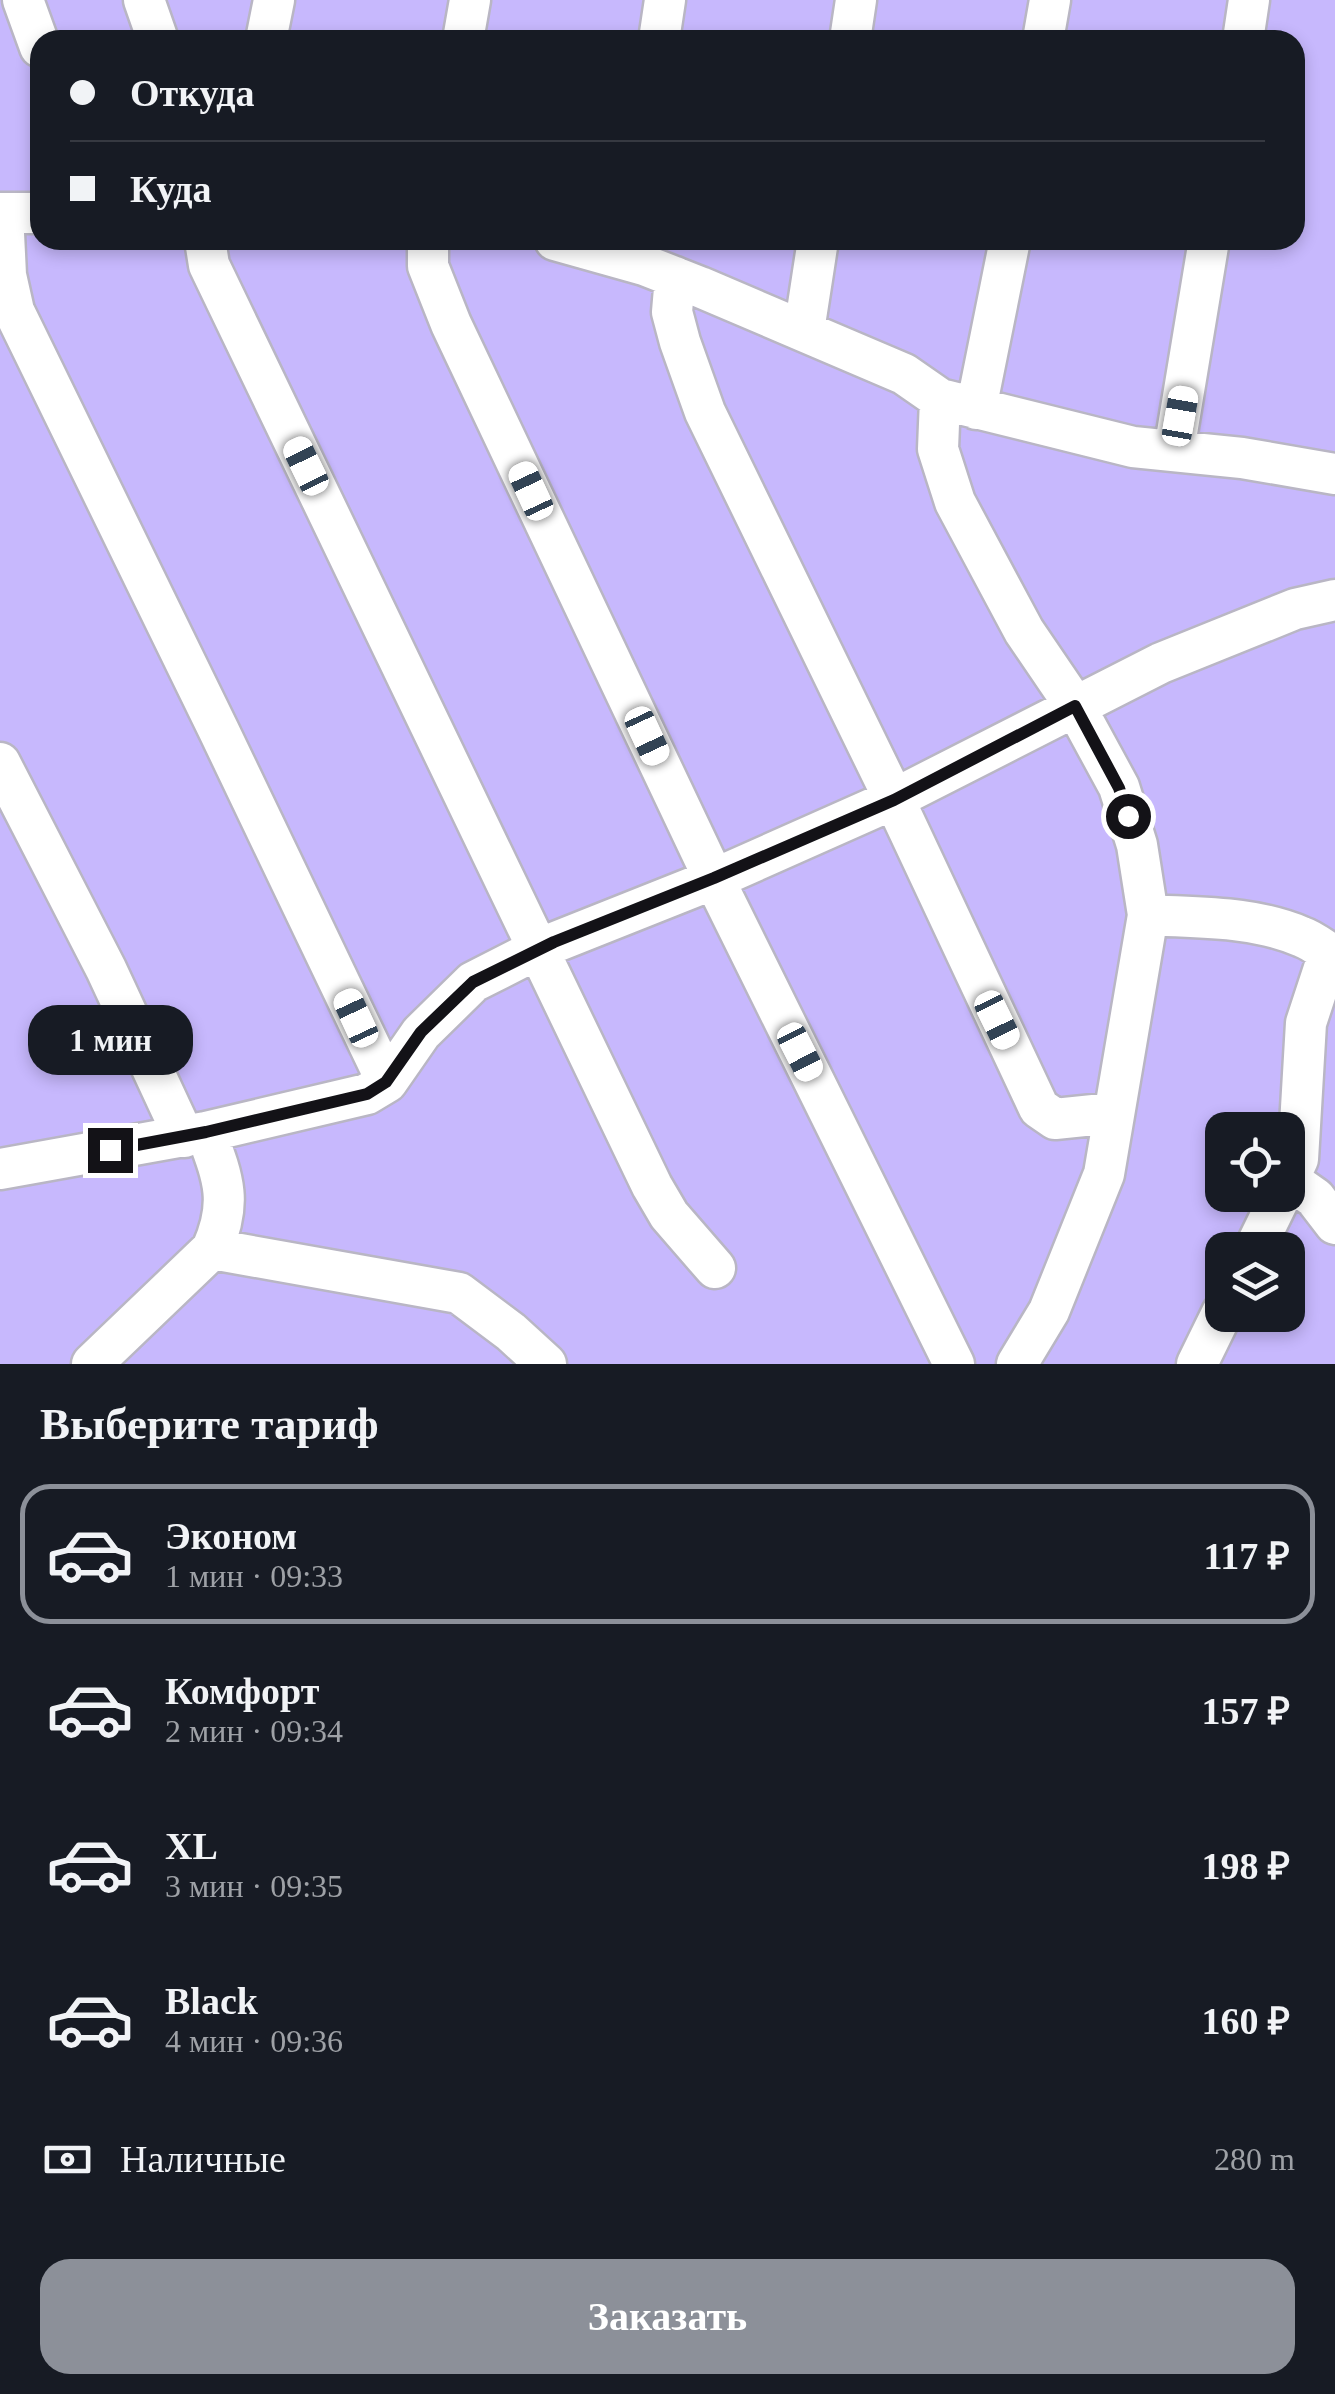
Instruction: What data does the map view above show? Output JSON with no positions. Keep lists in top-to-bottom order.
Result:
{
  "page": {
    "banner": ["Откуда", "Куда"],
    "bubble": "1 мин",
    "heading": "Выберите тариф",
    "list": [
      {
        "name": "Эконом",
        "note": "1 мин · 09:33",
        "value": "117 ₽"
      },
      {
        "name": "Комфорт",
        "note": "2 мин · 09:34",
        "value": "157 ₽"
      },
      {
        "name": "XL",
        "note": "3 мин · 09:35",
        "value": "198 ₽"
      },
      {
        "name": "Black",
        "note": "4 мин · 09:36",
        "value": "160 ₽"
      }
    ],
    "pay": ["Наличные", "280 m"],
    "buttons": "Заказать"
  }
}
